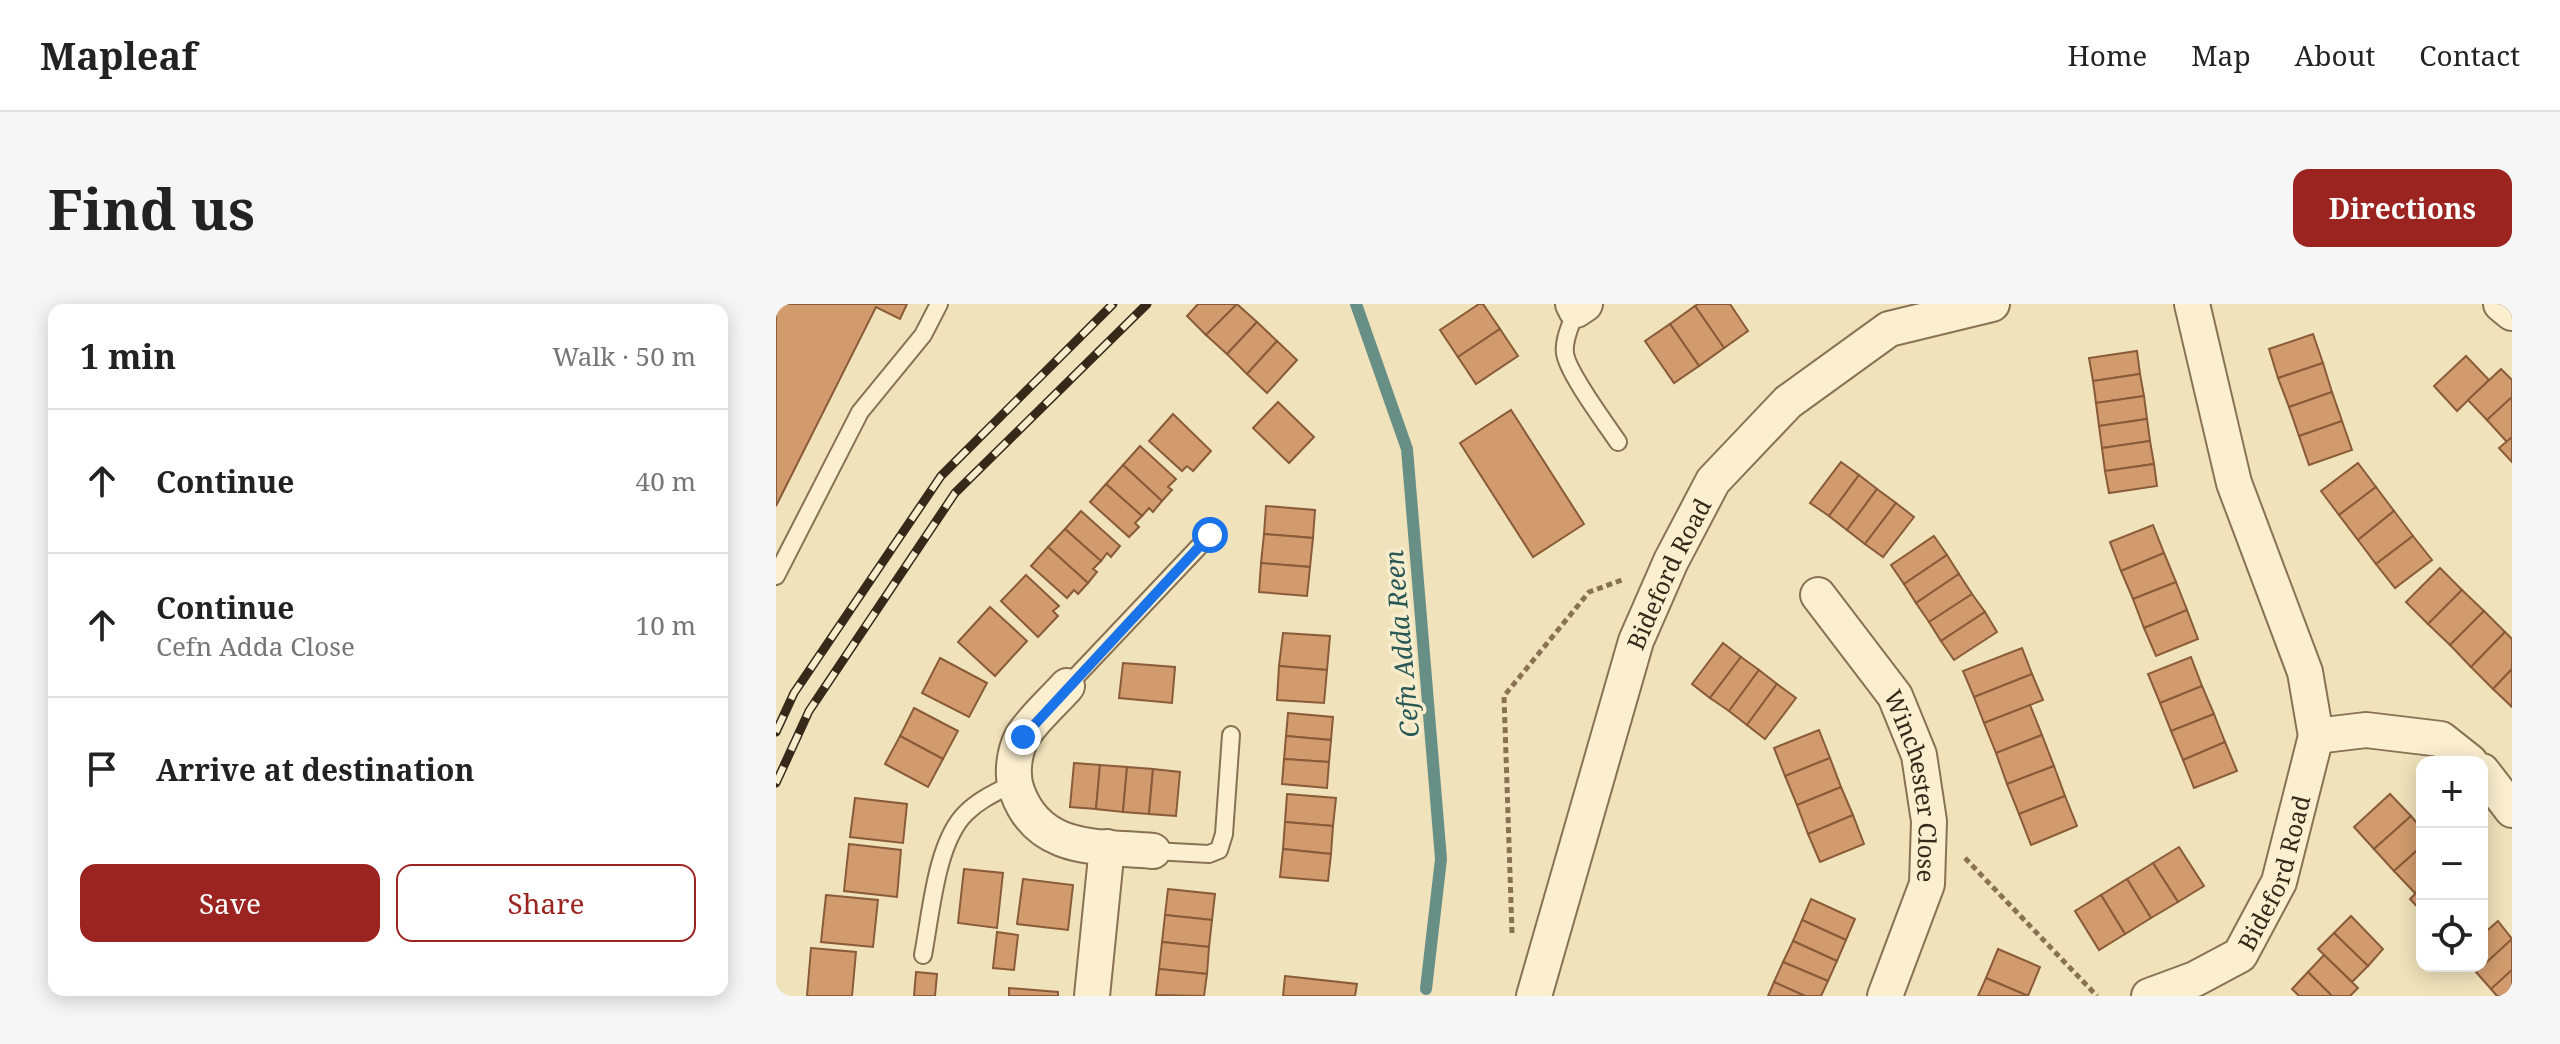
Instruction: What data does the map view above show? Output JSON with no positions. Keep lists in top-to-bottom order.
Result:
{
  "streets": {
    "street": ["Bideford Road", "Winchester Close"]
  },
  "water": ["Cefn Adda Reen"],
  "page": {
    "header": "Mapleaf",
    "nav": [
      "Home",
      "Map",
      "About",
      "Contact"
    ],
    "buttons": [
      "Directions",
      ["Save", "Share"]
    ],
    "title": "Find us",
    "heading": ["1 min", "Walk · 50 m"],
    "list": [
      ["Continue", "40 m"],
      ["Continue", "Cefn Adda Close", "10 m"],
      "Arrive at destination"
    ],
    "map_buttons": ["+", "−"]
  }
}
